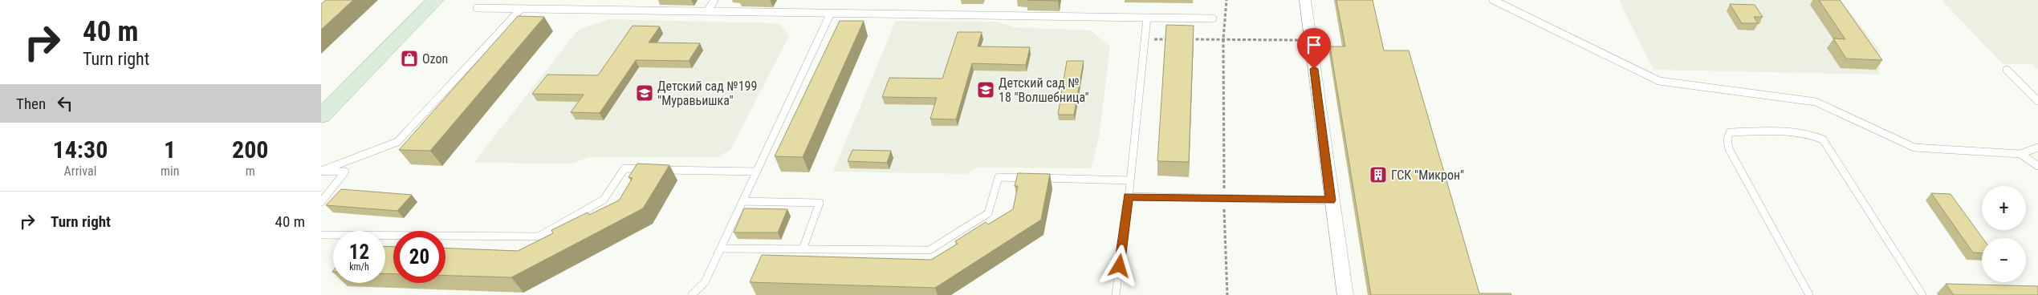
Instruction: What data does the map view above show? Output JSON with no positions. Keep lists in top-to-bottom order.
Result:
{
  "places": {
    "shop": ["Ozon"],
    "school or university": ["Детский сад № 18 \"Волшебница\"", "Детский сад №199 \"Муравьишка\""],
    "building": ["ГСК \"Микрон\""]
  },
  "page": {
    "turn": ["40 m", "Turn right"],
    "then": "Then",
    "eta": [
      "14:30",
      "Arrival",
      "1",
      "min",
      "200",
      "m"
    ],
    "map_buttons": ["+", "−"],
    "list": [
      {
        "name": "Turn right",
        "value": "40 m"
      }
    ],
    "speed": "12 km/h",
    "limit": "20"
  }
}
